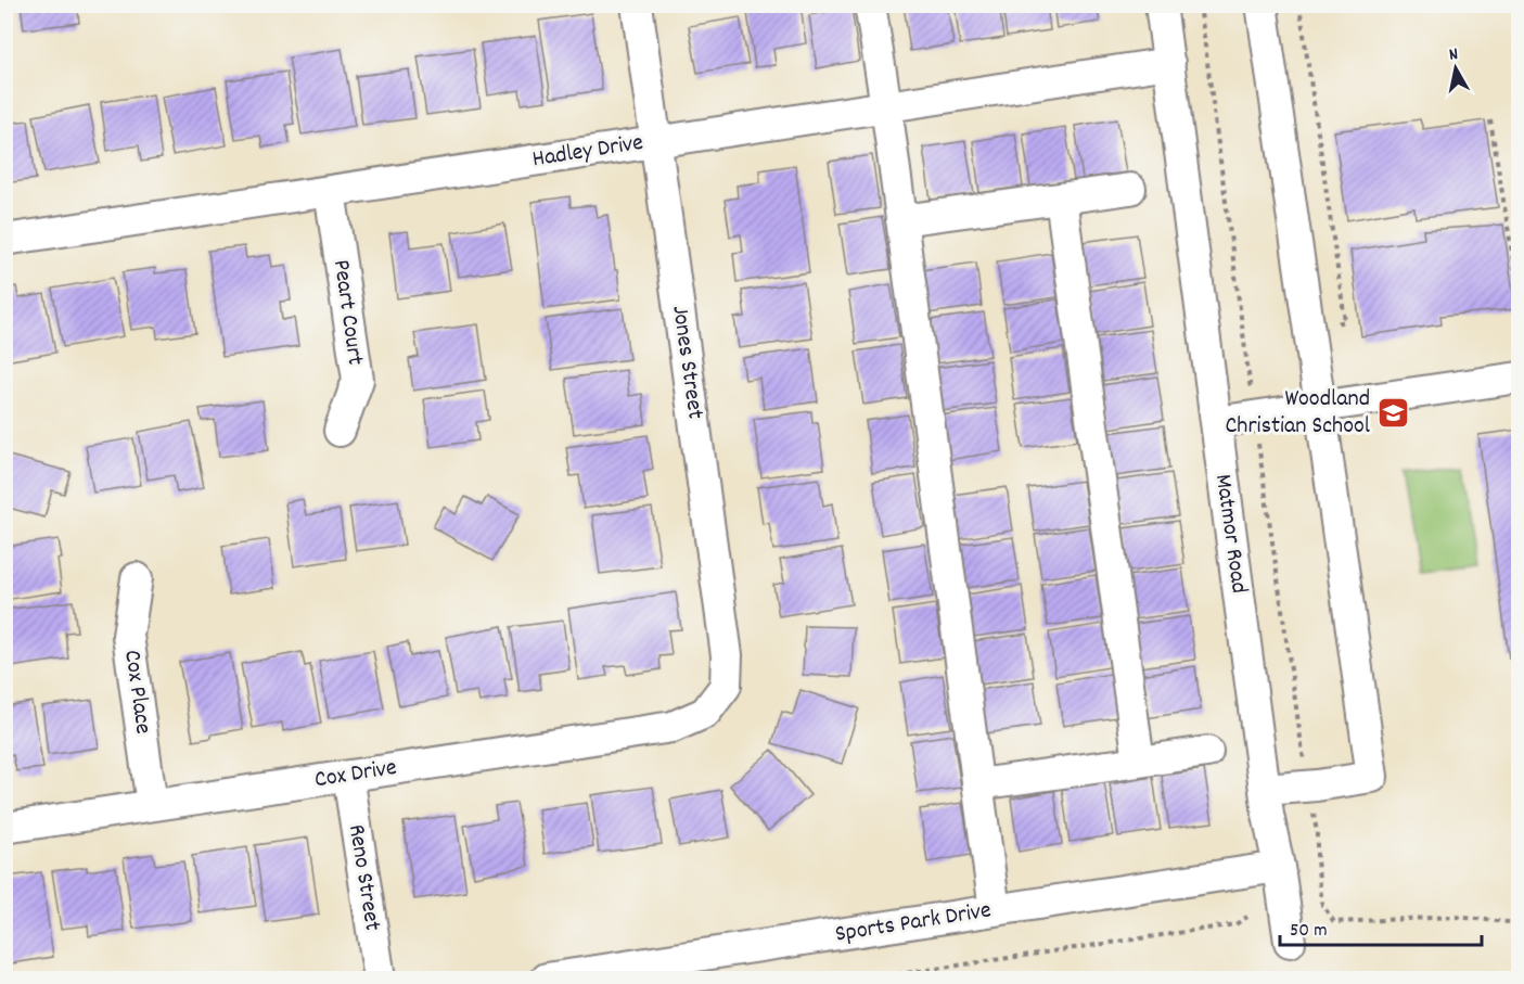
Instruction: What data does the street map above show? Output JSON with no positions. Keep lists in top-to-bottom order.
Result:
{
  "streets": {
    "street": [
      "Hadley Drive",
      "Peart Court",
      "Jones Street",
      "Matmor Road",
      "Cox Place",
      "Cox Drive",
      "Reno Street",
      "Sports Park Drive"
    ]
  },
  "crossings": [
    ["Hadley Drive", "Peart Court"],
    ["Hadley Drive", "Jones Street"],
    ["Hadley Drive", "Matmor Road"],
    ["Jones Street", "Cox Drive"],
    ["Matmor Road", "Sports Park Drive"],
    ["Cox Place", "Cox Drive"],
    ["Cox Drive", "Reno Street"]
  ],
  "places": {
    "school or university": ["Woodland Christian School"]
  },
  "scale_bar": "50 m",
  "north": "top"
}
